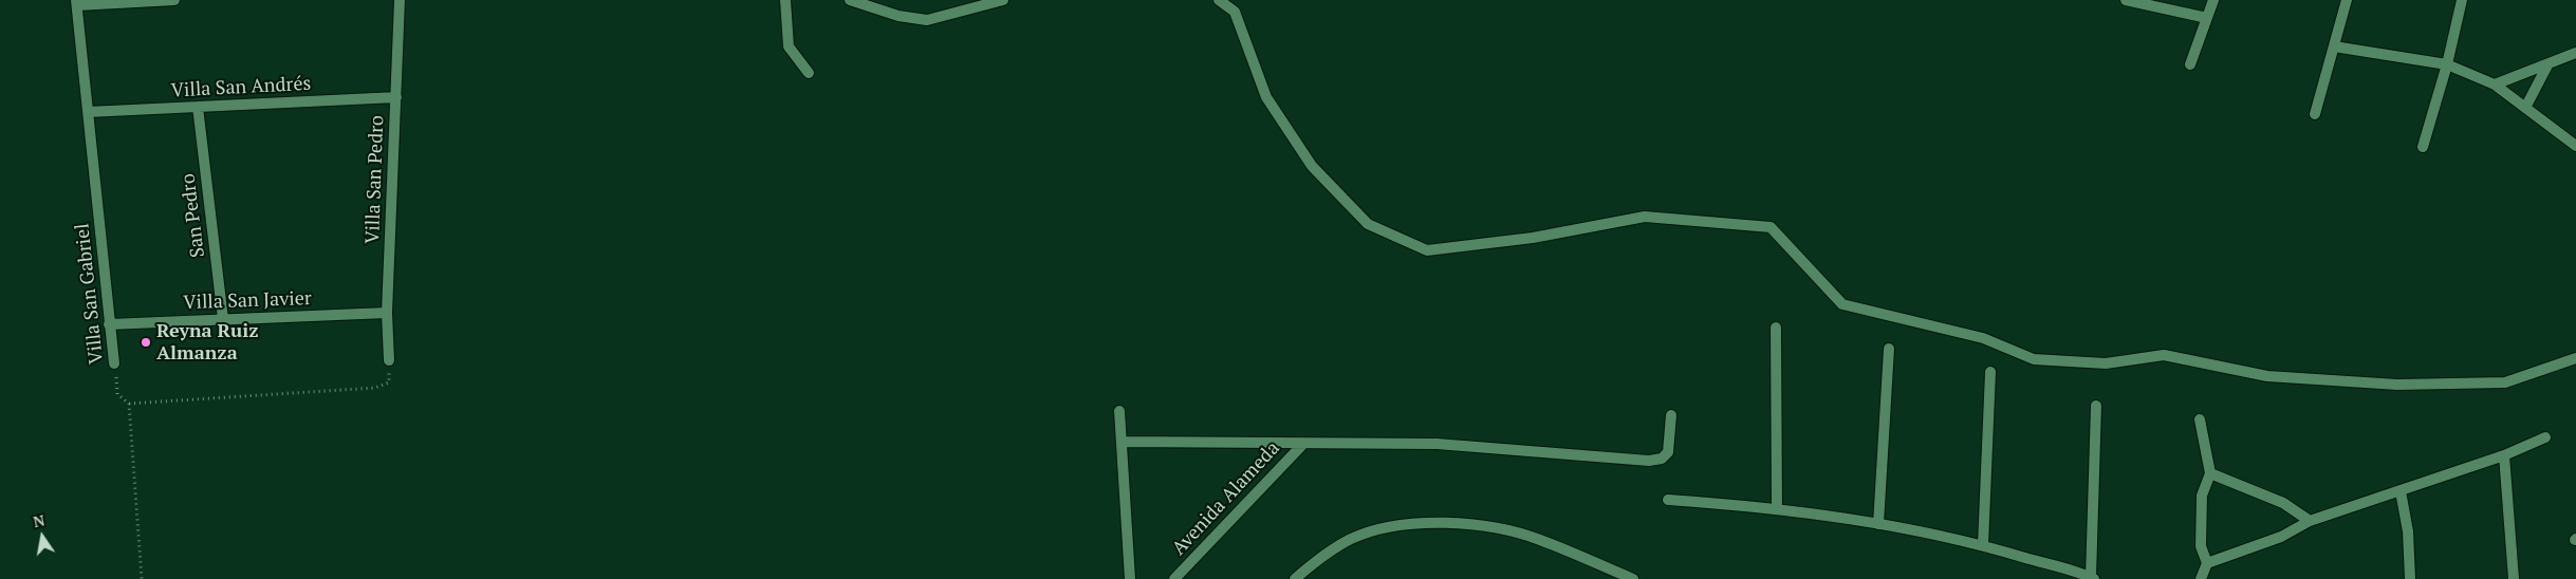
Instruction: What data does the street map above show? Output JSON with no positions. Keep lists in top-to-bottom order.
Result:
{
  "streets": {
    "street": [
      "Villa San Andrés",
      "Villa San Pedro",
      "San Pedro",
      "Villa San Gabriel",
      "Villa San Javier",
      "Avenida Alameda"
    ]
  },
  "crossings": [
    ["Villa San Andrés", "Villa San Pedro"],
    ["Villa San Andrés", "San Pedro"],
    ["Villa San Andrés", "Villa San Gabriel"],
    ["Villa San Pedro", "Villa San Javier"],
    ["San Pedro", "Villa San Javier"],
    ["Villa San Gabriel", "Villa San Javier"]
  ],
  "places": ["Reyna Ruiz Almanza"],
  "north": "top"
}
